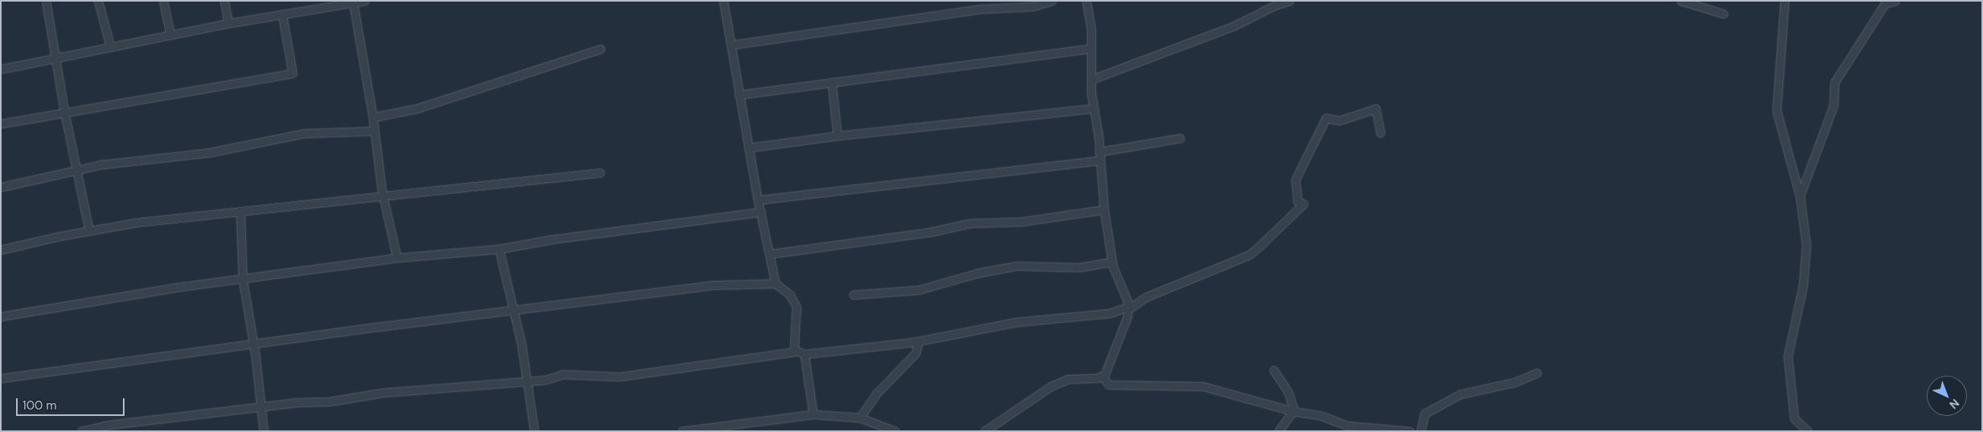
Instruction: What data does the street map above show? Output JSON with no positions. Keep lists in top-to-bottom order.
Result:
{
  "scale_bar": "100 m",
  "north": "bottom right"
}
